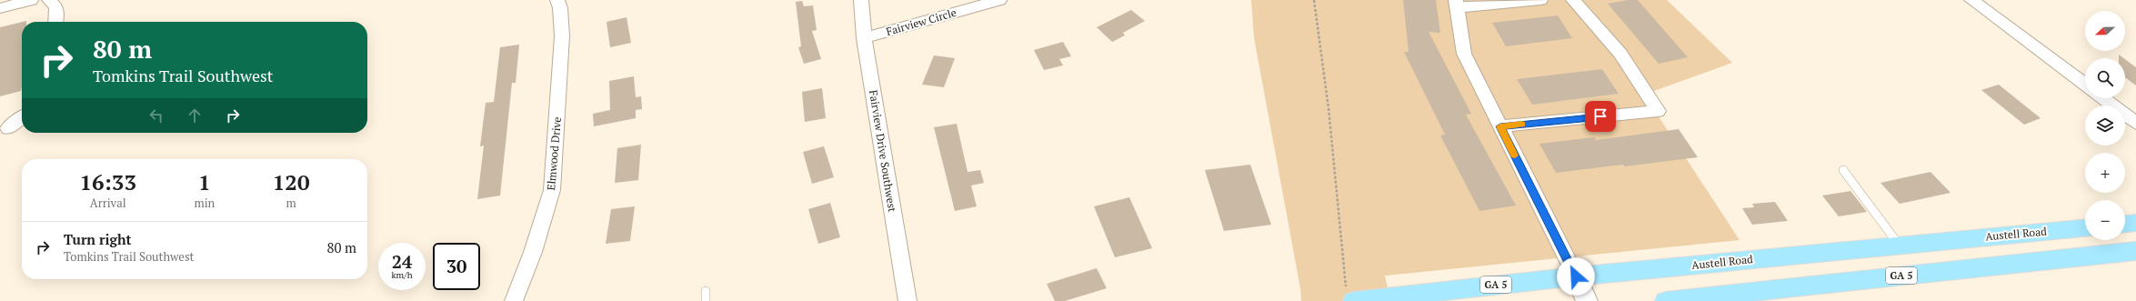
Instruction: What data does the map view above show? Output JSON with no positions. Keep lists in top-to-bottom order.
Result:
{
  "streets": {
    "main road": ["Austell Road", "GA 5"],
    "street": ["Fairview Circle", "Fairview Drive Southwest", "Elmwood Drive"]
  },
  "crossings": [
    ["Fairview Circle", "Fairview Drive Southwest"]
  ],
  "north": "left",
  "page": {
    "map_buttons": ["+", "−"],
    "turn": ["80 m", "Tomkins Trail Southwest"],
    "eta": [
      "16:33",
      "Arrival",
      "1",
      "min",
      "120",
      "m"
    ],
    "list": [
      {
        "name": "Turn right",
        "note": "Tomkins Trail Southwest",
        "value": "80 m"
      }
    ],
    "speed": "24 km/h",
    "limit": "30"
  }
}
